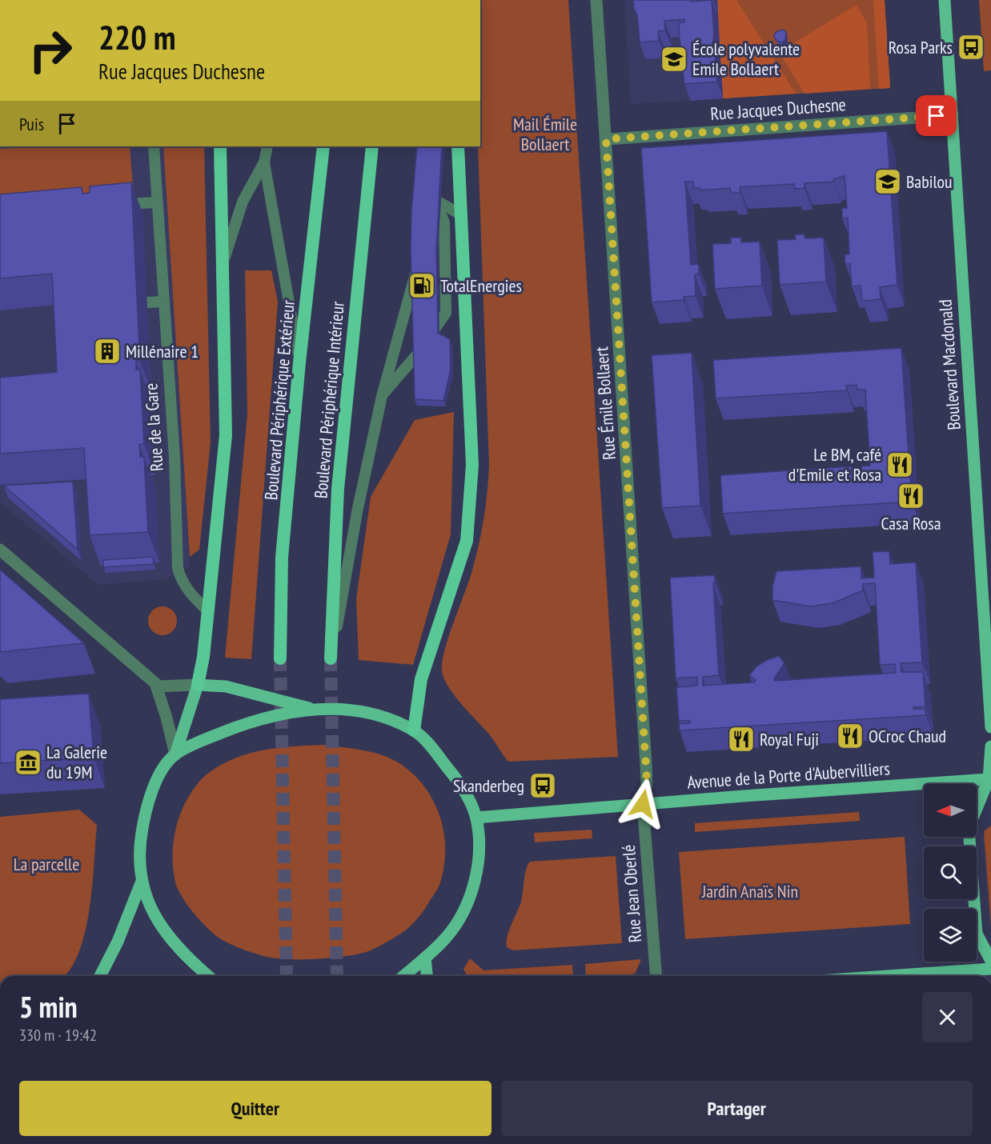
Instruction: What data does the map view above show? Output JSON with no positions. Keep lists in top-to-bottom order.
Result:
{
  "streets": {
    "highway": ["Boulevard Périphérique Extérieur", "Boulevard Périphérique Intérieur"],
    "main road": ["Boulevard Macdonald", "Avenue de la Porte d'Aubervilliers"],
    "street": ["Rue Jacques Duchesne", "Rue Émile Bollaert", "Rue Jean Oberlé"],
    "lane": ["Rue de la Gare"]
  },
  "crossings": [
    ["Rue Jacques Duchesne", "Boulevard Macdonald"],
    ["Rue Jacques Duchesne", "Rue Émile Bollaert"],
    ["Rue Émile Bollaert", "Avenue de la Porte d'Aubervilliers"],
    ["Rue Émile Bollaert", "Rue Jean Oberlé"],
    ["Avenue de la Porte d'Aubervilliers", "Rue Jean Oberlé"]
  ],
  "parks": ["Mail Émile Bollaert", "La parcelle", "Jardin Anaïs Nin"],
  "places": {
    "bus stop": ["Rosa Parks", "Skanderbeg"],
    "school or university": ["École polyvalente Emile Bollaert", "Babilou"],
    "fuel station": ["TotalEnergies"],
    "building": ["Millénaire 1"],
    "restaurant": [
      "Le BM, café d'Emile et Rosa",
      "Casa Rosa",
      "OCroc Chaud",
      "Royal Fuji"
    ],
    "museum": ["La Galerie du 19M"]
  },
  "north": "left",
  "page": {
    "turn": ["220 m", "Rue Jacques Duchesne"],
    "then": "Puis",
    "heading": ["5 min", "330 m · 19:42"],
    "buttons": ["Quitter", "Partager"]
  }
}
